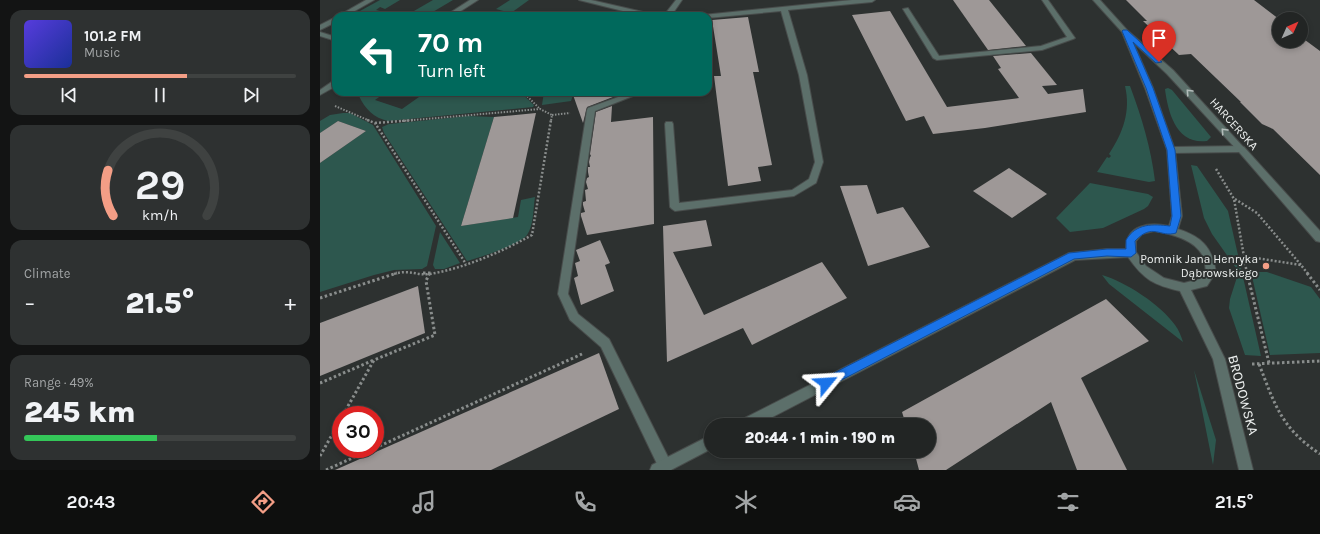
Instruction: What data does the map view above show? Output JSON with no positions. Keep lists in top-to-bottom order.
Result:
{
  "streets": {
    "street": ["HARCERSKA", "BRODOWSKA"]
  },
  "places": ["Pomnik Jana Henryka Dąbrowskiego"],
  "north": "top right",
  "page": {
    "turn": ["70 m", "Turn left"],
    "song": ["101.2 FM", "Music"],
    "tile": [
      "Climate",
      ["Range · 49%", "245 km"]
    ],
    "heat": ["−", "21.5°", "+"],
    "limit": "30",
    "trip": "20:44 · 1 min · 190 m",
    "tabs": ["20:43", "21.5°"],
    "gauge": ["29", "km/h"]
  }
}
